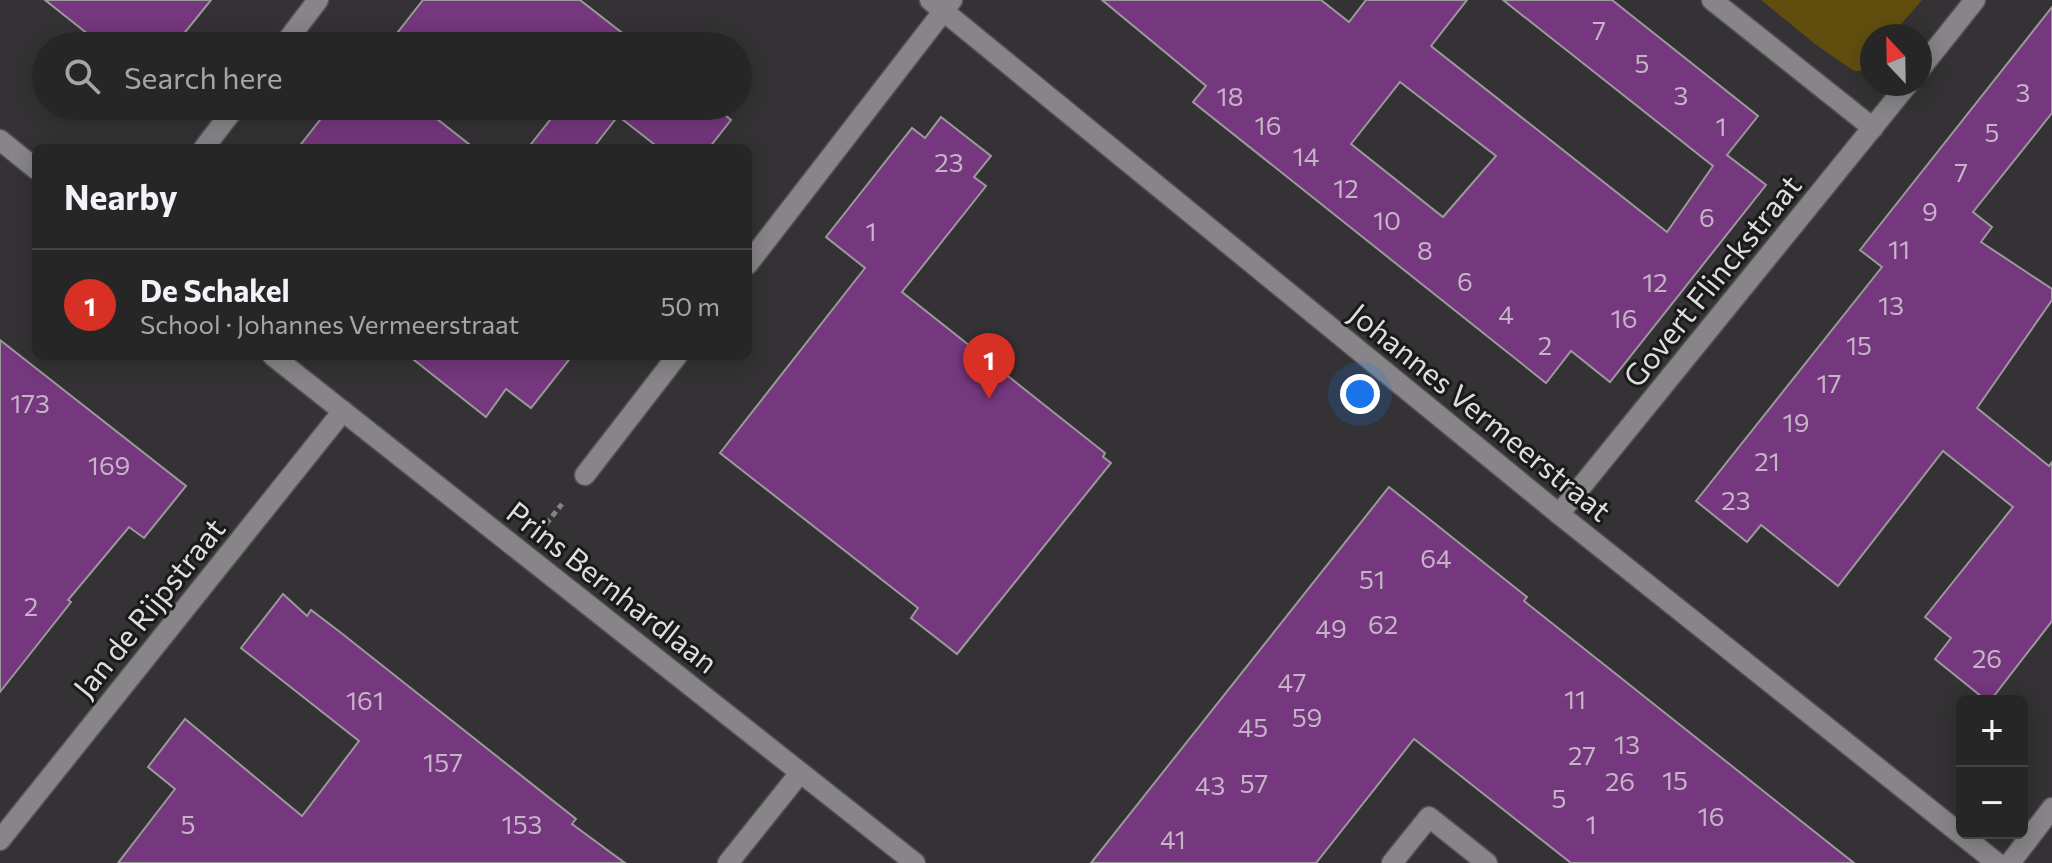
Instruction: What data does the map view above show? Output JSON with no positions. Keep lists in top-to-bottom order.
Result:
{
  "streets": {
    "street": [
      "Govert Flinckstraat",
      "Johannes Vermeerstraat",
      "Prins Bernhardlaan",
      "Jan de Rijpstraat"
    ]
  },
  "crossings": [
    ["Govert Flinckstraat", "Johannes Vermeerstraat"],
    ["Prins Bernhardlaan", "Jan de Rijpstraat"]
  ],
  "house_numbers": [
    "7",
    "5",
    "3",
    "3",
    "18",
    "16",
    "1",
    "5",
    "14",
    "23",
    "7",
    "12",
    "9",
    "6",
    "10",
    "1",
    "11",
    "8",
    "6",
    "12",
    "13",
    "4",
    "16",
    "2",
    "15",
    "17",
    "173",
    "19",
    "21",
    "169",
    "23",
    "64",
    "51",
    "2",
    "62",
    "49",
    "26",
    "47",
    "11",
    "161",
    "59",
    "45",
    "13",
    "27",
    "157",
    "15",
    "26",
    "57",
    "43",
    "5",
    "16",
    "5",
    "153",
    "1",
    "41"
  ],
  "north": "top",
  "page": {
    "search": "Search here",
    "heading": "Nearby",
    "list": [
      {
        "mark": "1",
        "name": "De Schakel",
        "note": "School · Johannes Vermeerstraat",
        "value": "50 m"
      }
    ],
    "pins": "1",
    "map_buttons": ["+", "−"]
  }
}
